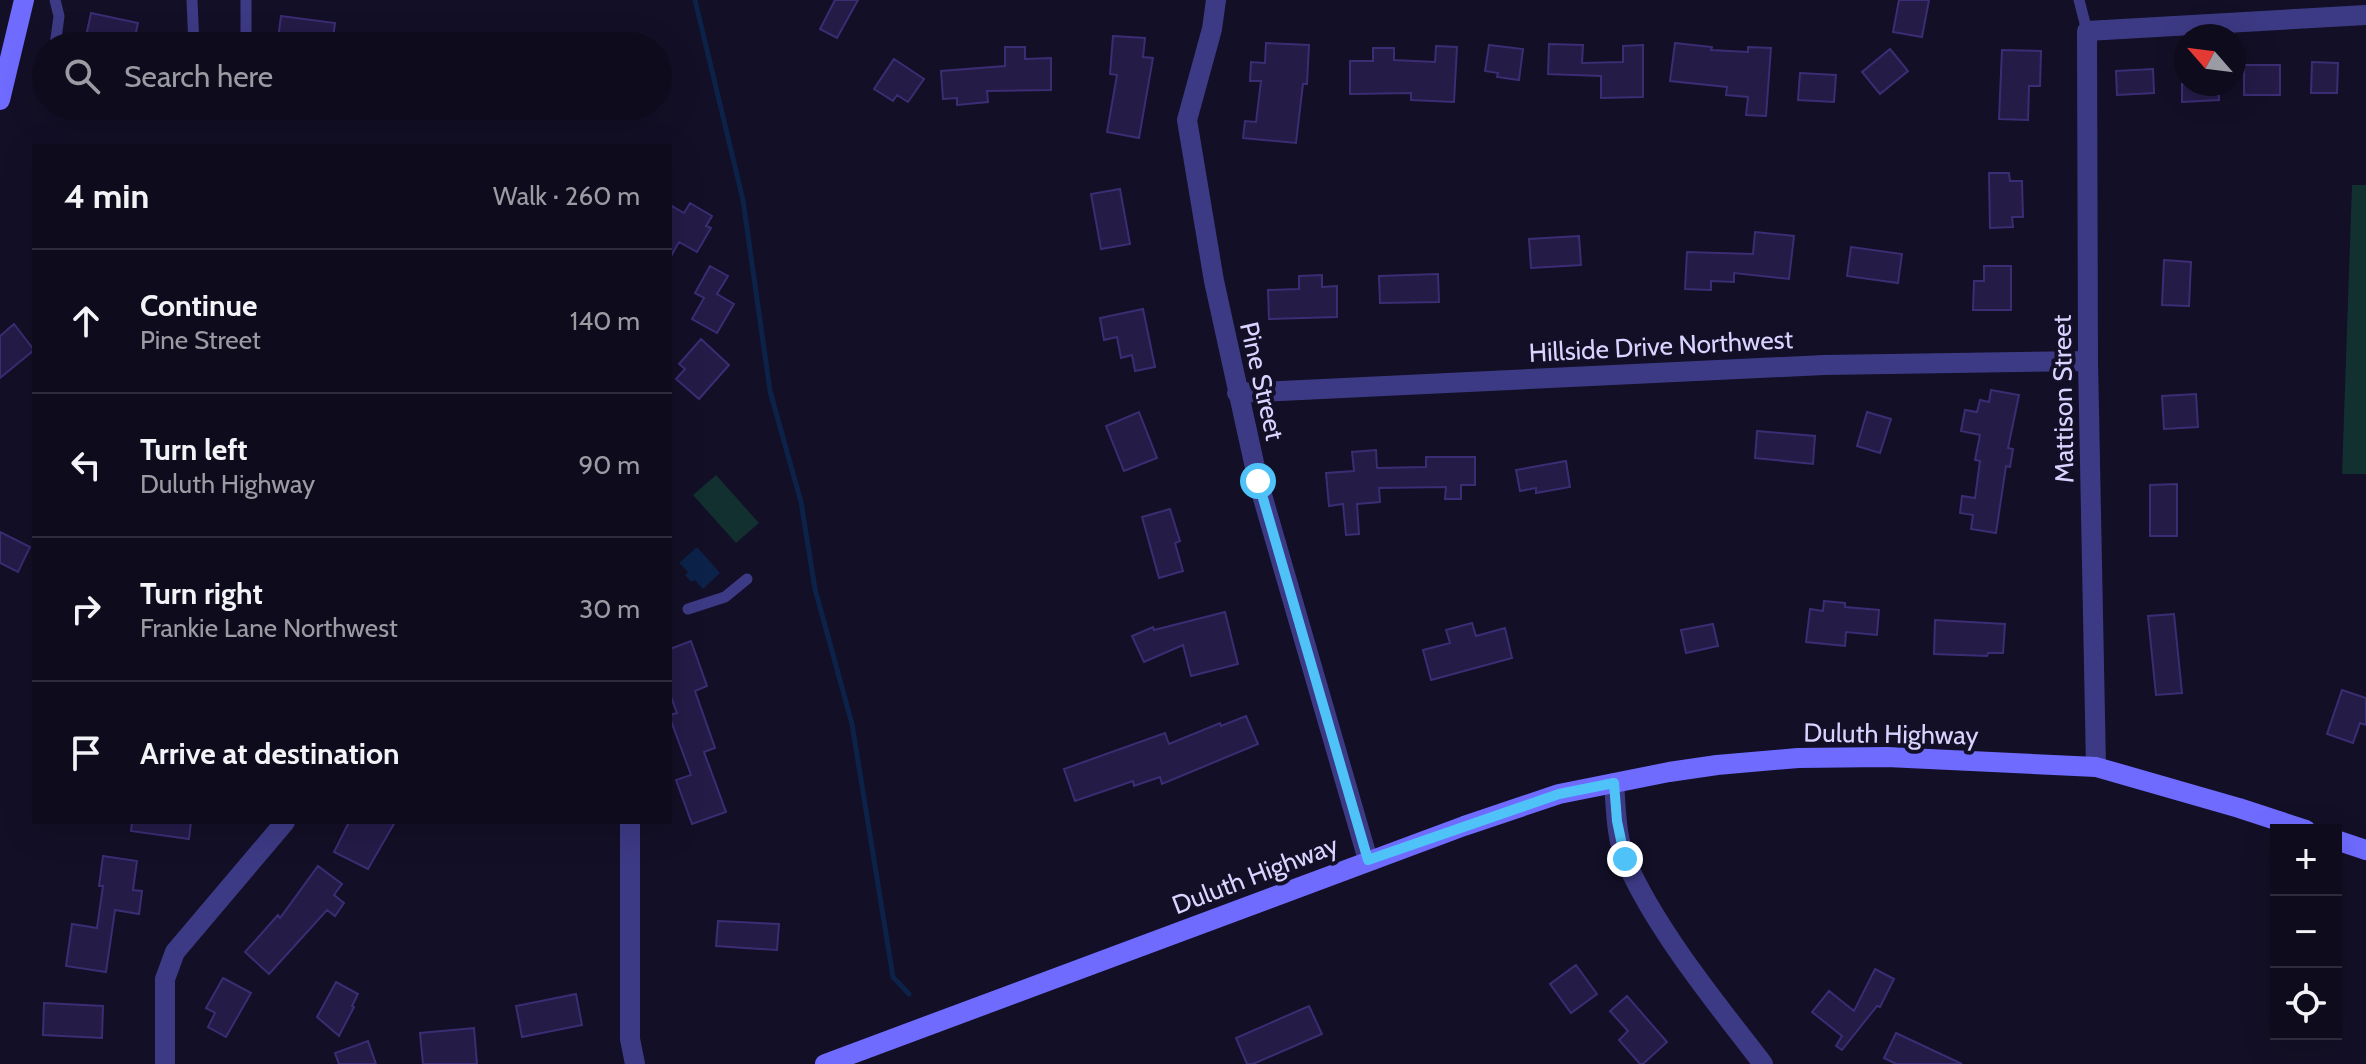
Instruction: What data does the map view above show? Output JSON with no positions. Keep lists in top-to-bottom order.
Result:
{
  "streets": {
    "main road": ["Duluth Highway"],
    "street": ["Hillside Drive Northwest", "Pine Street", "Mattison Street"]
  },
  "crossings": [
    ["Hillside Drive Northwest", "Pine Street"],
    ["Hillside Drive Northwest", "Mattison Street"],
    ["Pine Street", "Duluth Highway"],
    ["Mattison Street", "Duluth Highway"]
  ],
  "north": "top left",
  "page": {
    "search": "Search here",
    "heading": ["4 min", "Walk · 260 m"],
    "list": [
      ["Continue", "Pine Street", "140 m"],
      ["Turn left", "Duluth Highway", "90 m"],
      ["Turn right", "Frankie Lane Northwest", "30 m"],
      "Arrive at destination"
    ],
    "map_buttons": ["+", "−"]
  }
}
